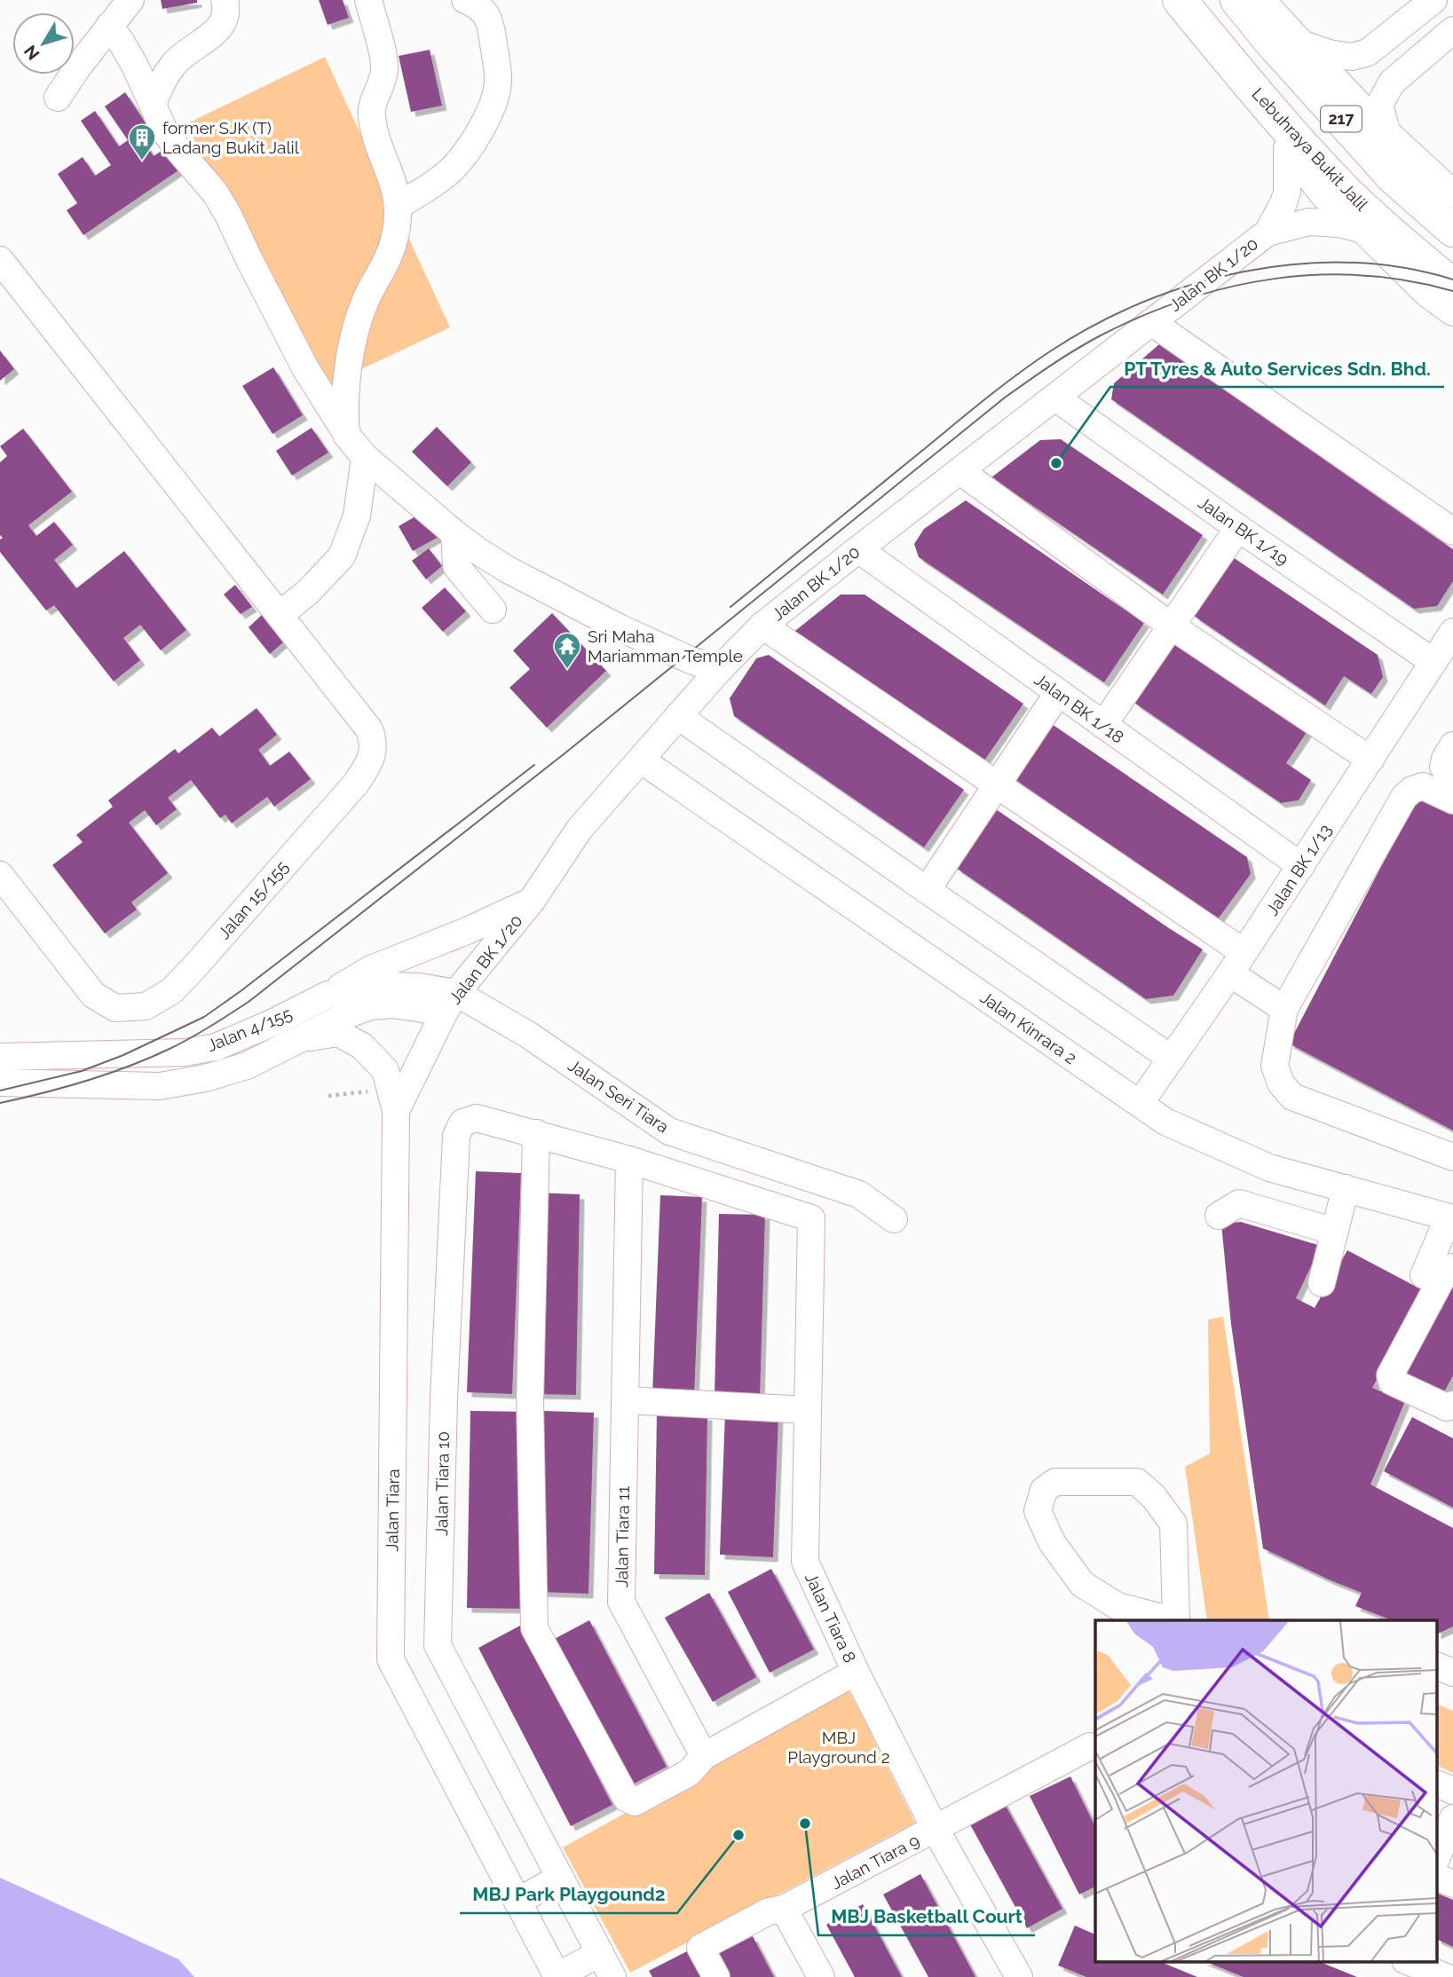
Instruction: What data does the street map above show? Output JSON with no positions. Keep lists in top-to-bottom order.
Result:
{
  "streets": {
    "highway": ["217", "Lebuhraya Bukit Jalil"],
    "street": [
      "Jalan BK 1/20",
      "Jalan BK 1/19",
      "Jalan BK 1/18",
      "Jalan BK 1/13",
      "Jalan 15/155",
      "Jalan Kinrara 2",
      "Jalan 4/155",
      "Jalan Seri Tiara",
      "Jalan Tiara 10",
      "Jalan Tiara",
      "Jalan Tiara 11",
      "Jalan Tiara 8",
      "Jalan Tiara 9"
    ]
  },
  "crossings": [
    ["Jalan BK 1/20", "Jalan BK 1/19"],
    ["Jalan BK 1/20", "Jalan BK 1/18"],
    ["Jalan BK 1/20", "Jalan Kinrara 2"],
    ["Jalan BK 1/20", "Jalan 4/155"],
    ["Jalan BK 1/20", "Jalan Seri Tiara"],
    ["Jalan BK 1/20", "Jalan Tiara"],
    ["Jalan BK 1/19", "Jalan BK 1/13"],
    ["Jalan BK 1/18", "Jalan BK 1/13"],
    ["Jalan BK 1/13", "Jalan Kinrara 2"],
    ["Jalan 4/155", "Jalan Seri Tiara"],
    ["Jalan 4/155", "Jalan Tiara"],
    ["Jalan Seri Tiara", "Jalan Tiara"],
    ["Jalan Tiara 10", "Jalan Tiara 11"],
    ["Jalan Tiara 10", "Jalan Tiara 8"],
    ["Jalan Tiara 8", "Jalan Tiara 9"]
  ],
  "parks": ["MBJ Playground 2"],
  "places": {
    "building": ["former SJK (T) Ladang Bukit Jalil"],
    "other": ["PT Tyres & Auto Services Sdn. Bhd.", "MBJ Basketball Court", "MBJ Park Playgound2"],
    "temple": ["Sri Maha Mariamman Temple"]
  },
  "north": "bottom left"
}
